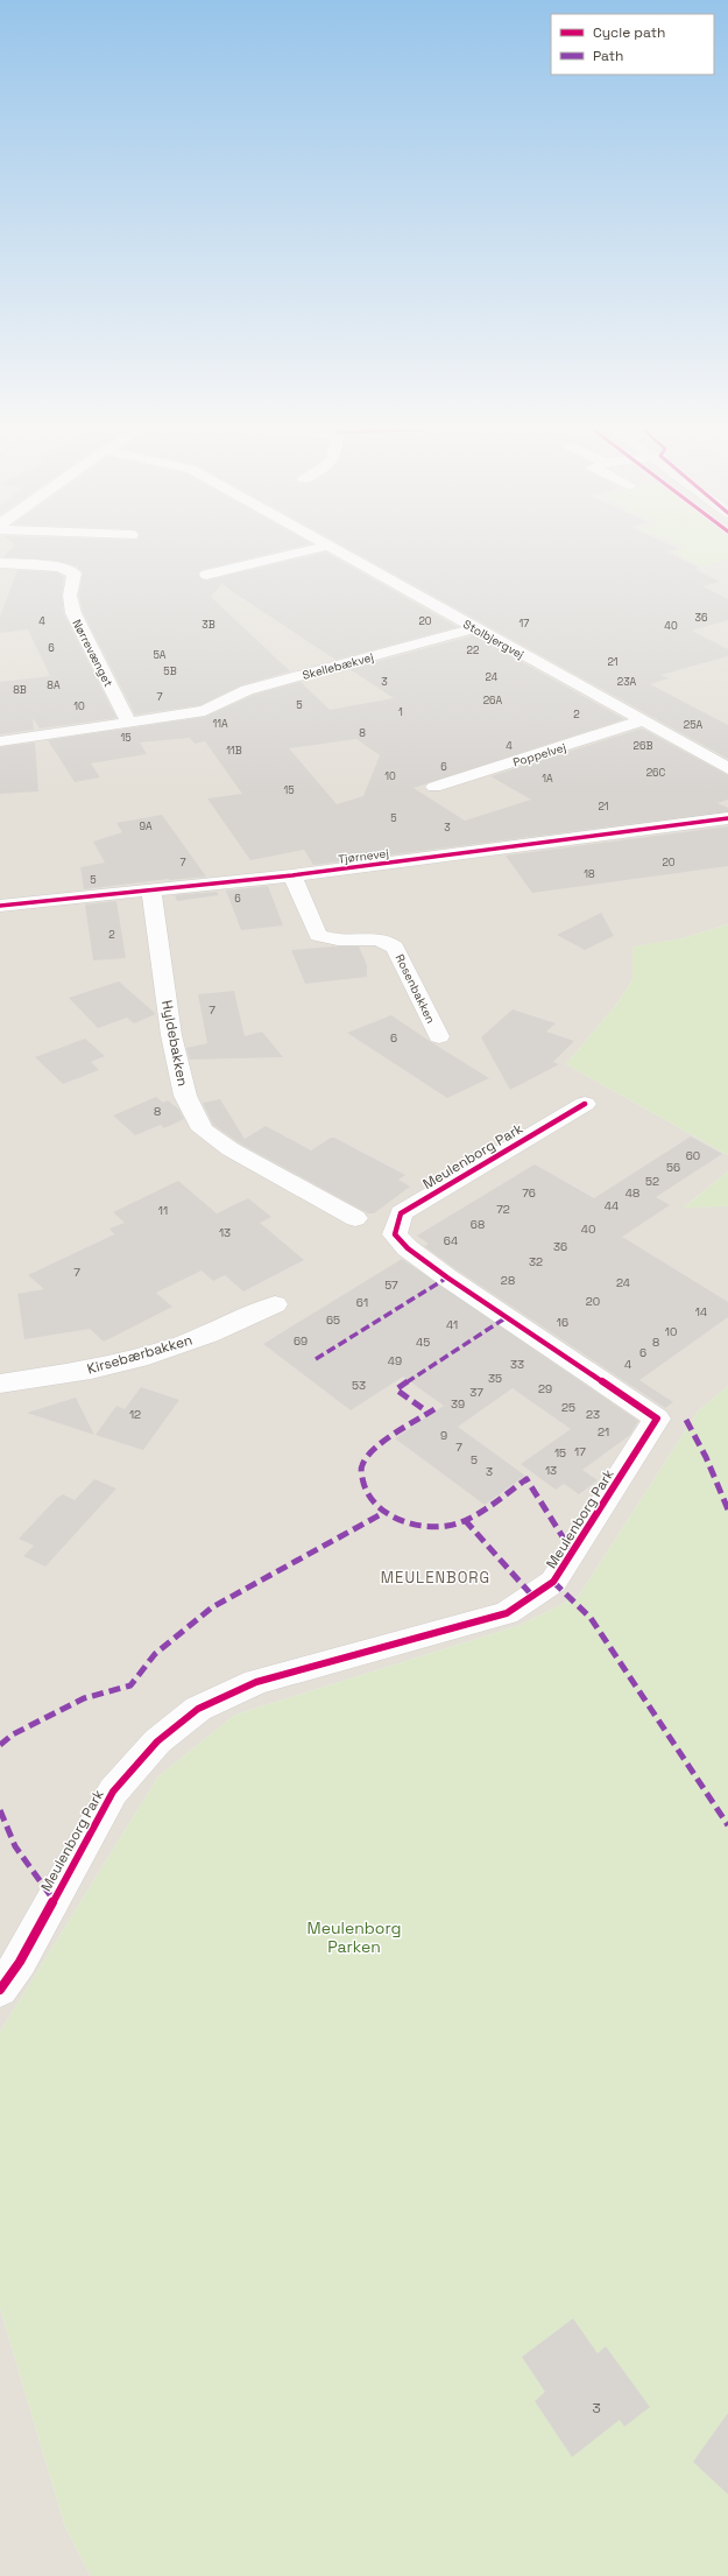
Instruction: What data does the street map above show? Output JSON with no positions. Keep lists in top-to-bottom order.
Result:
{
  "streets": {
    "street": [
      "Stolbjergvej",
      "Nørrevænget",
      "Skellebækvej",
      "Poppelvej",
      "Tjørnevej",
      "Rosenbakken",
      "Hyldebakken",
      "Meulenborg Park",
      "Kirsebærbakken"
    ]
  },
  "crossings": [
    ["Stolbjergvej", "Skellebækvej"],
    ["Stolbjergvej", "Poppelvej"],
    ["Nørrevænget", "Skellebækvej"],
    ["Tjørnevej", "Rosenbakken"],
    ["Tjørnevej", "Hyldebakken"]
  ],
  "districts": ["MEULENBORG"],
  "parks": ["Meulenborg Parken"],
  "house_numbers": [
    "36",
    "4",
    "20",
    "17",
    "3B",
    "40",
    "6",
    "22",
    "5A",
    "21",
    "5B",
    "24",
    "3",
    "23A",
    "8A",
    "8B",
    "7",
    "26A",
    "5",
    "10",
    "1",
    "2",
    "11A",
    "25A",
    "8",
    "15",
    "4",
    "26B",
    "11B",
    "6",
    "26C",
    "10",
    "1A",
    "15",
    "21",
    "5",
    "9A",
    "3",
    "7",
    "20",
    "18",
    "5",
    "6",
    "2",
    "7",
    "6",
    "8",
    "60",
    "56",
    "52",
    "76",
    "48",
    "44",
    "72",
    "11",
    "68",
    "40",
    "13",
    "64",
    "36",
    "32",
    "7",
    "28",
    "24",
    "57",
    "20",
    "61",
    "14",
    "65",
    "16",
    "41",
    "10",
    "69",
    "45",
    "8",
    "6",
    "49",
    "33",
    "4",
    "35",
    "53",
    "29",
    "37",
    "39",
    "25",
    "12",
    "23",
    "21",
    "9",
    "7",
    "17",
    "15",
    "5",
    "13",
    "3",
    "3"
  ],
  "legend": ["Cycle path", "Path"]
}
